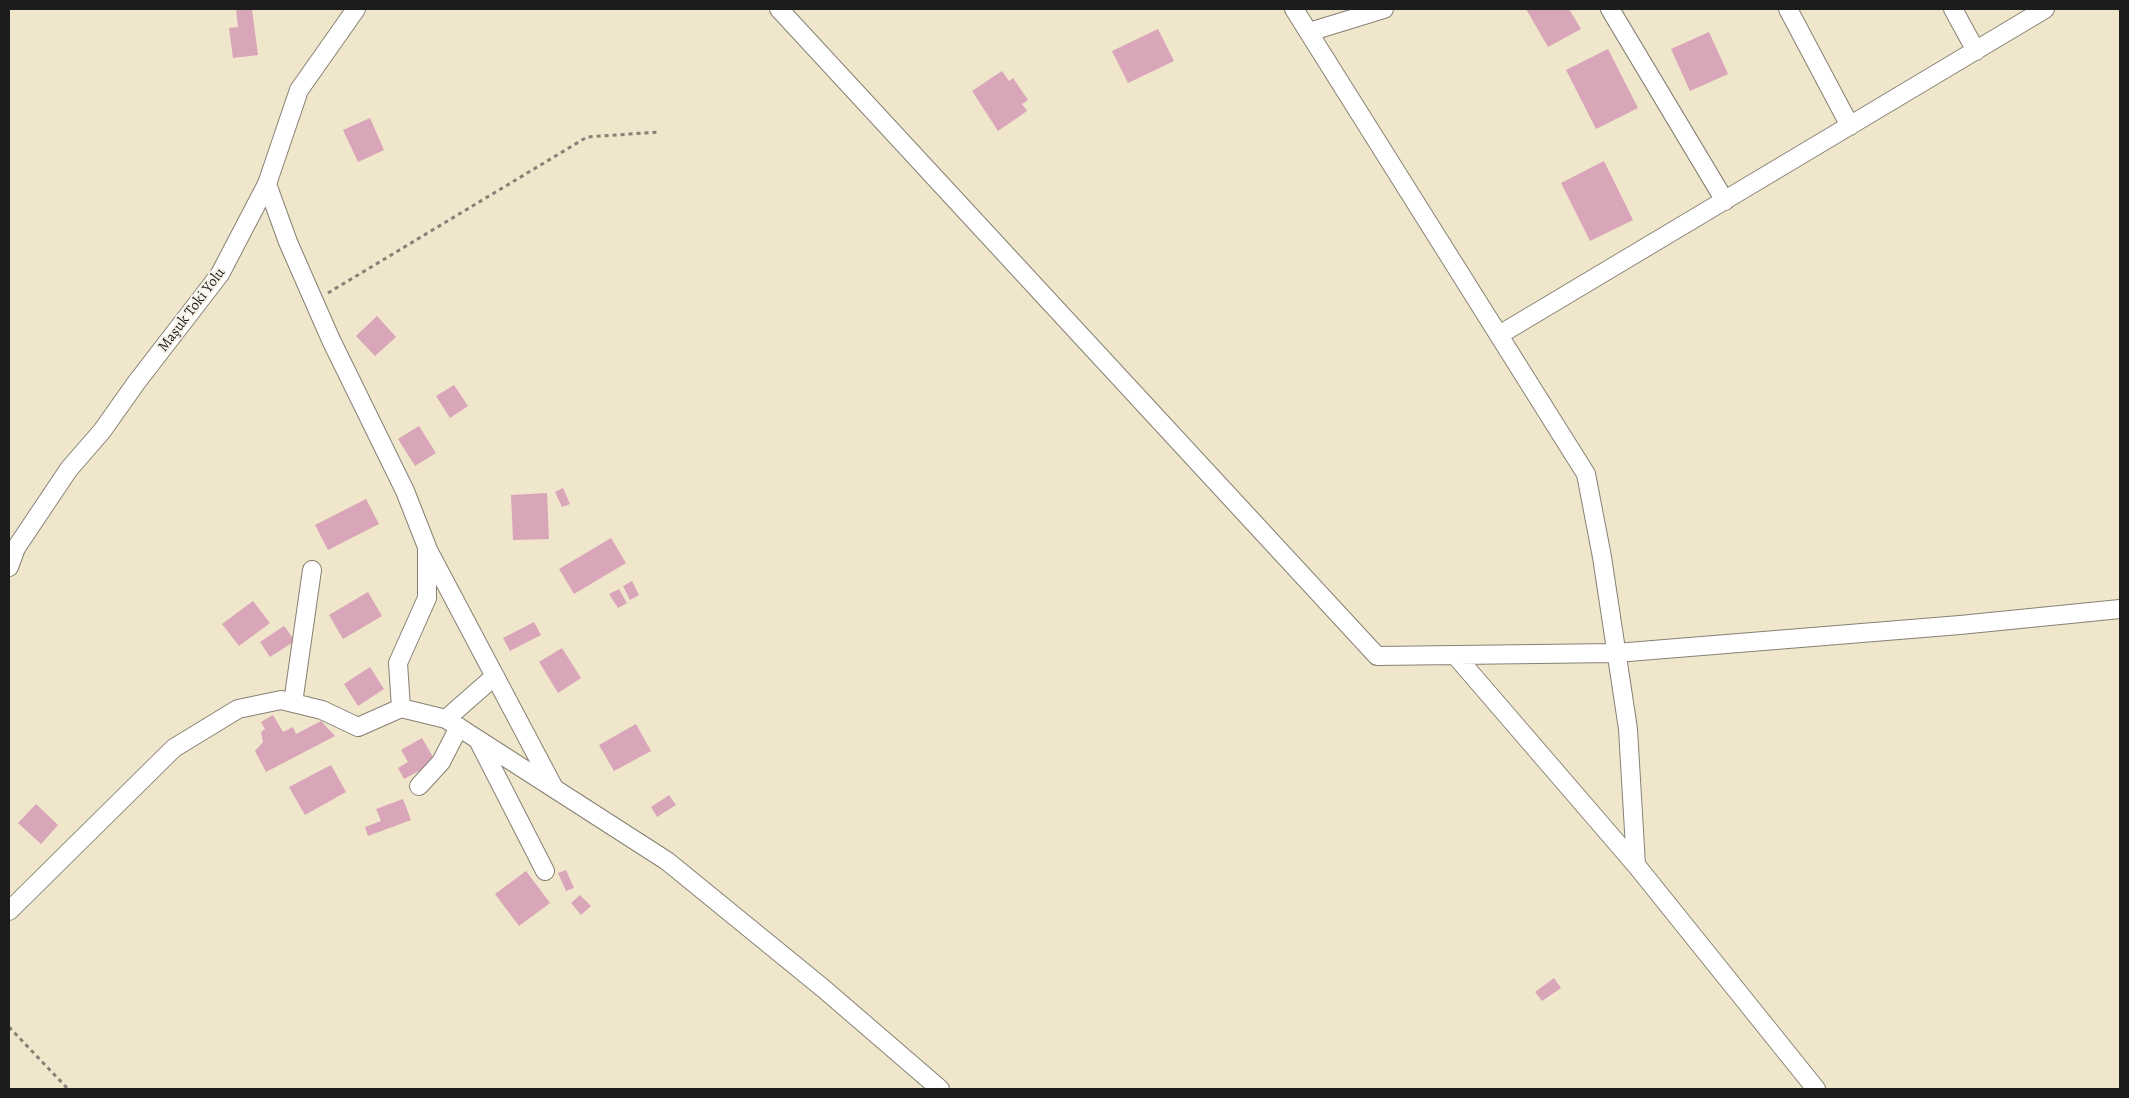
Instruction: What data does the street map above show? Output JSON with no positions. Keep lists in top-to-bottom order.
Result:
{
  "streets": {
    "street": ["Maşuk Toki Yolu"]
  }
}
